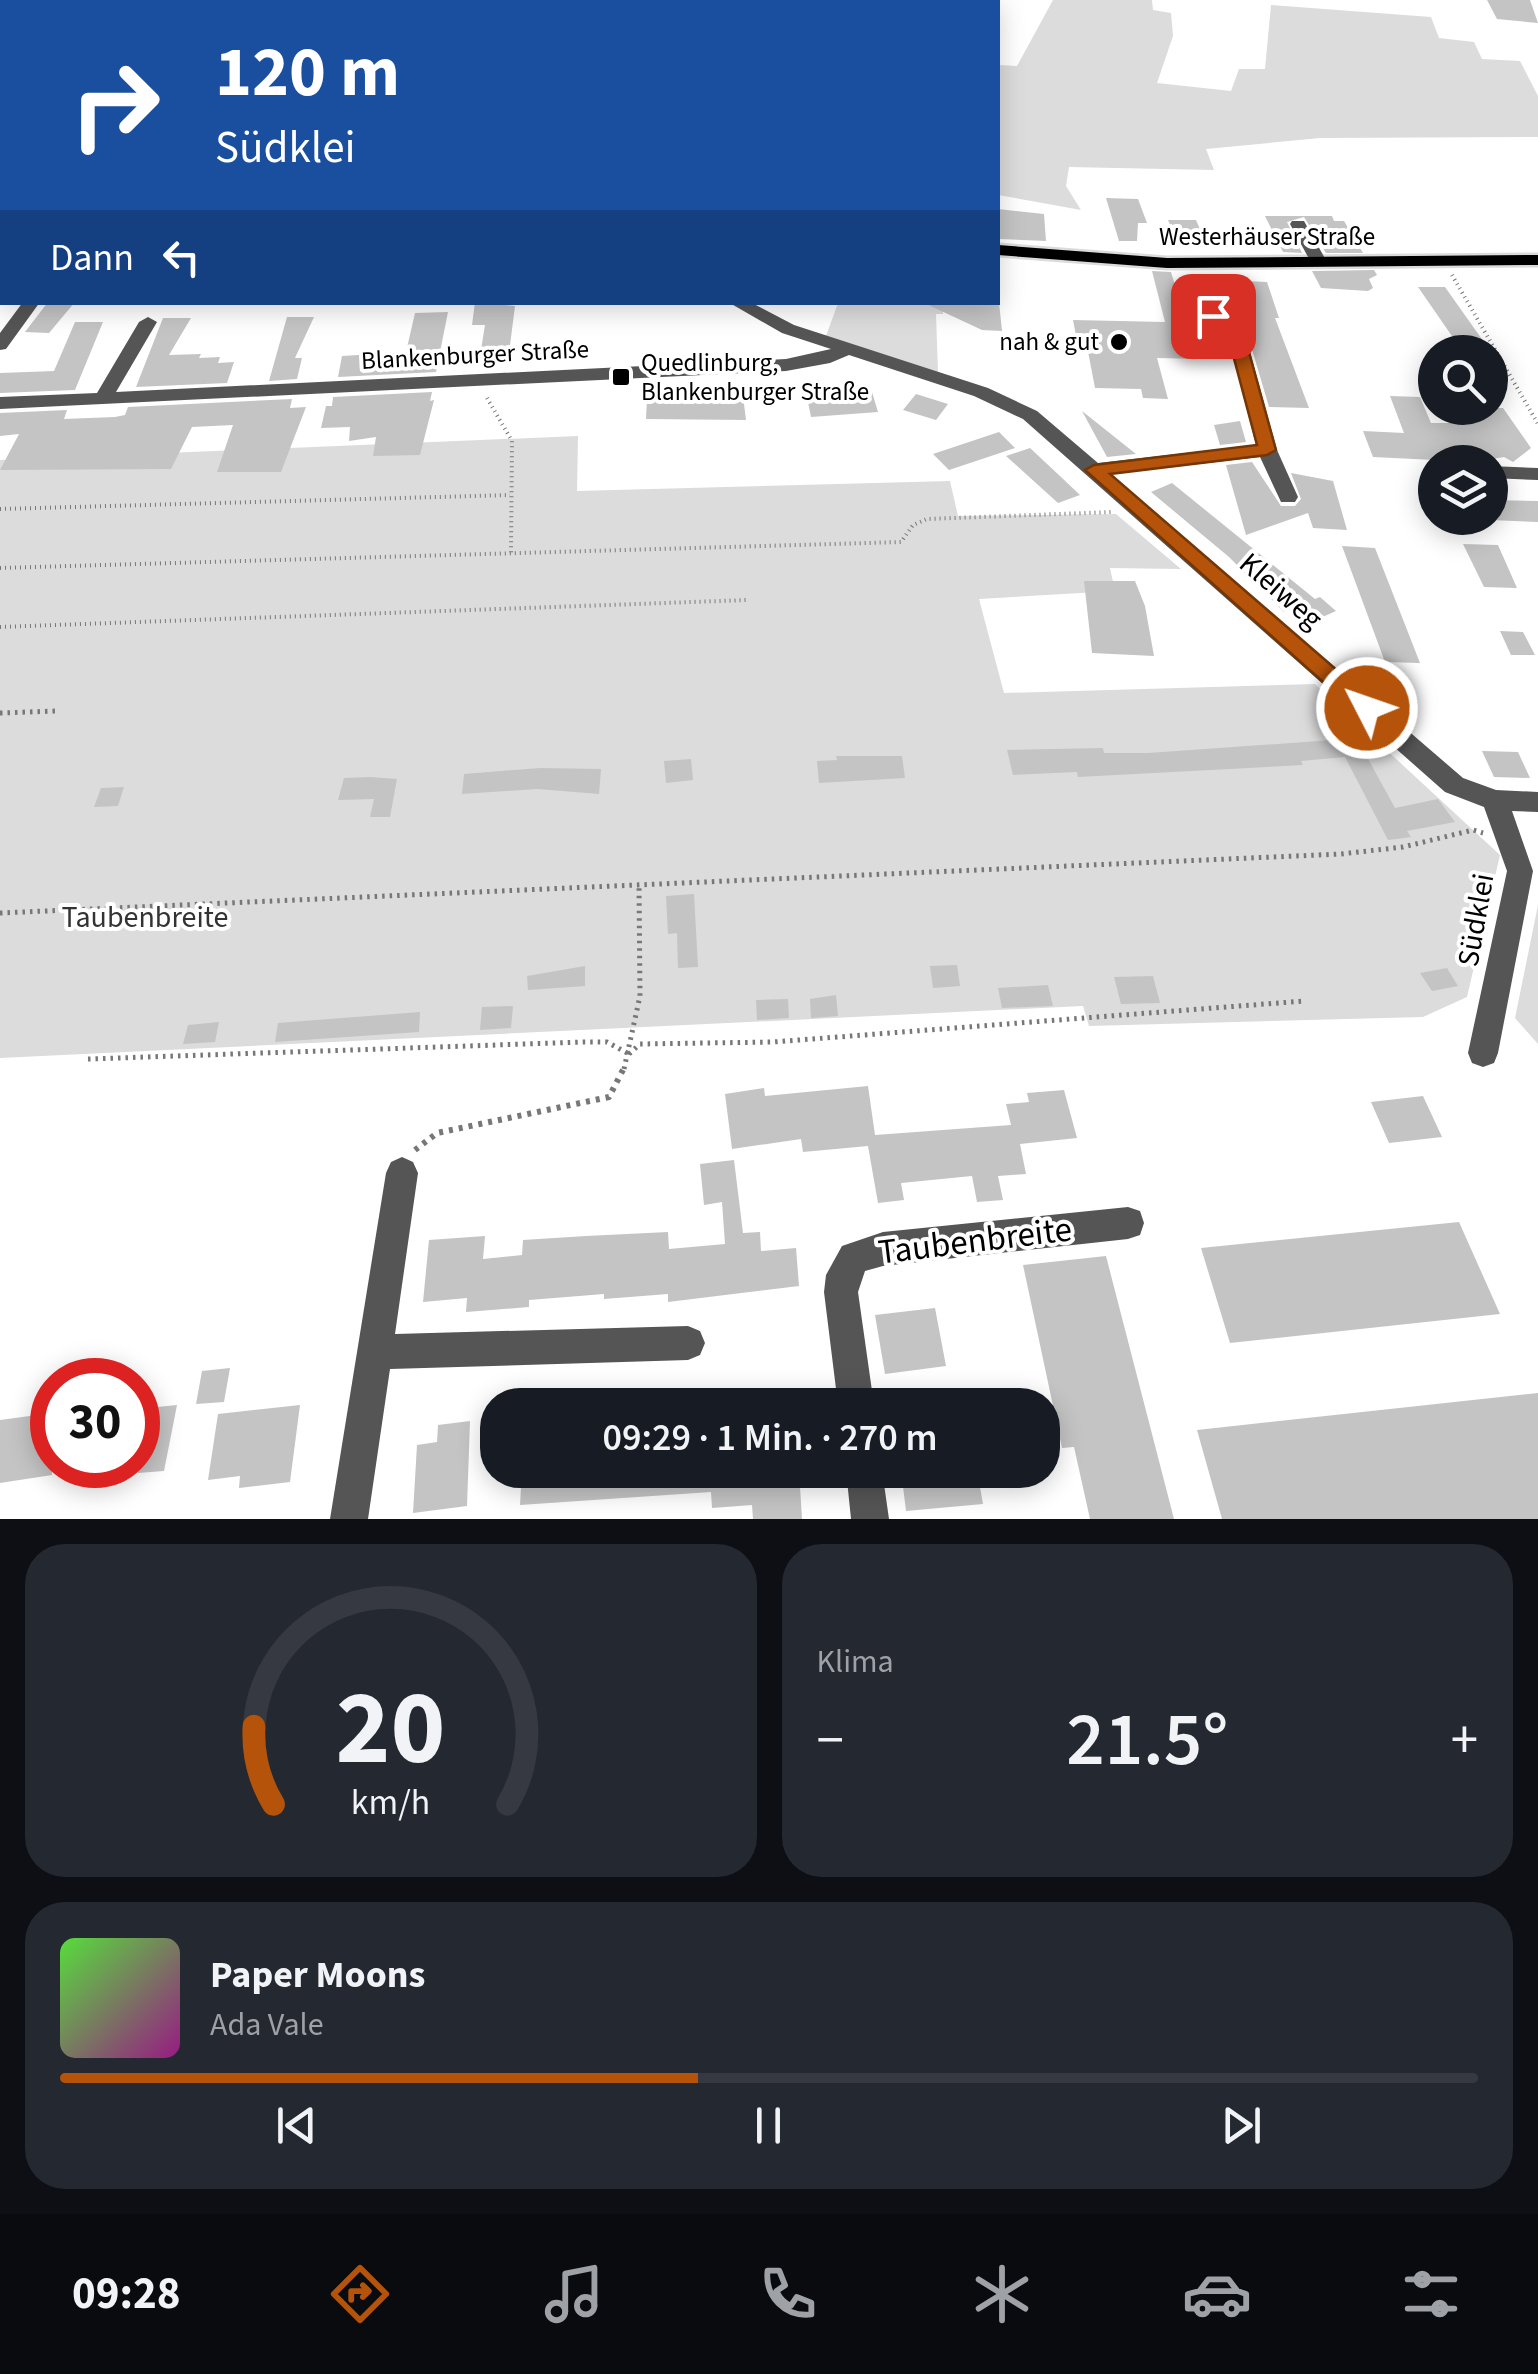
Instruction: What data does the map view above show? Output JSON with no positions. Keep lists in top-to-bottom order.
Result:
{
  "streets": {
    "main road": ["Westerhäuser Straße"],
    "street": [
      "Blankenburger Straße",
      "Kleiweg",
      "Südklei",
      "Taubenbreite"
    ]
  },
  "crossings": [
    ["Blankenburger Straße", "Kleiweg"],
    ["Kleiweg", "Südklei"]
  ],
  "parks": ["Taubenbreite"],
  "places": {
    "other": ["nah & gut"],
    "transit": ["Quedlinburg, Blankenburger Straße"]
  },
  "page": {
    "turn": ["120 m", "Südklei"],
    "then": "Dann",
    "limit": "30",
    "trip": "09:29 · 1 Min. · 270 m",
    "tile": "Klima",
    "heat": ["−", "21.5°", "+"],
    "song": ["Paper Moons", "Ada Vale"],
    "tabs": "09:28",
    "gauge": ["20", "km/h"]
  }
}
